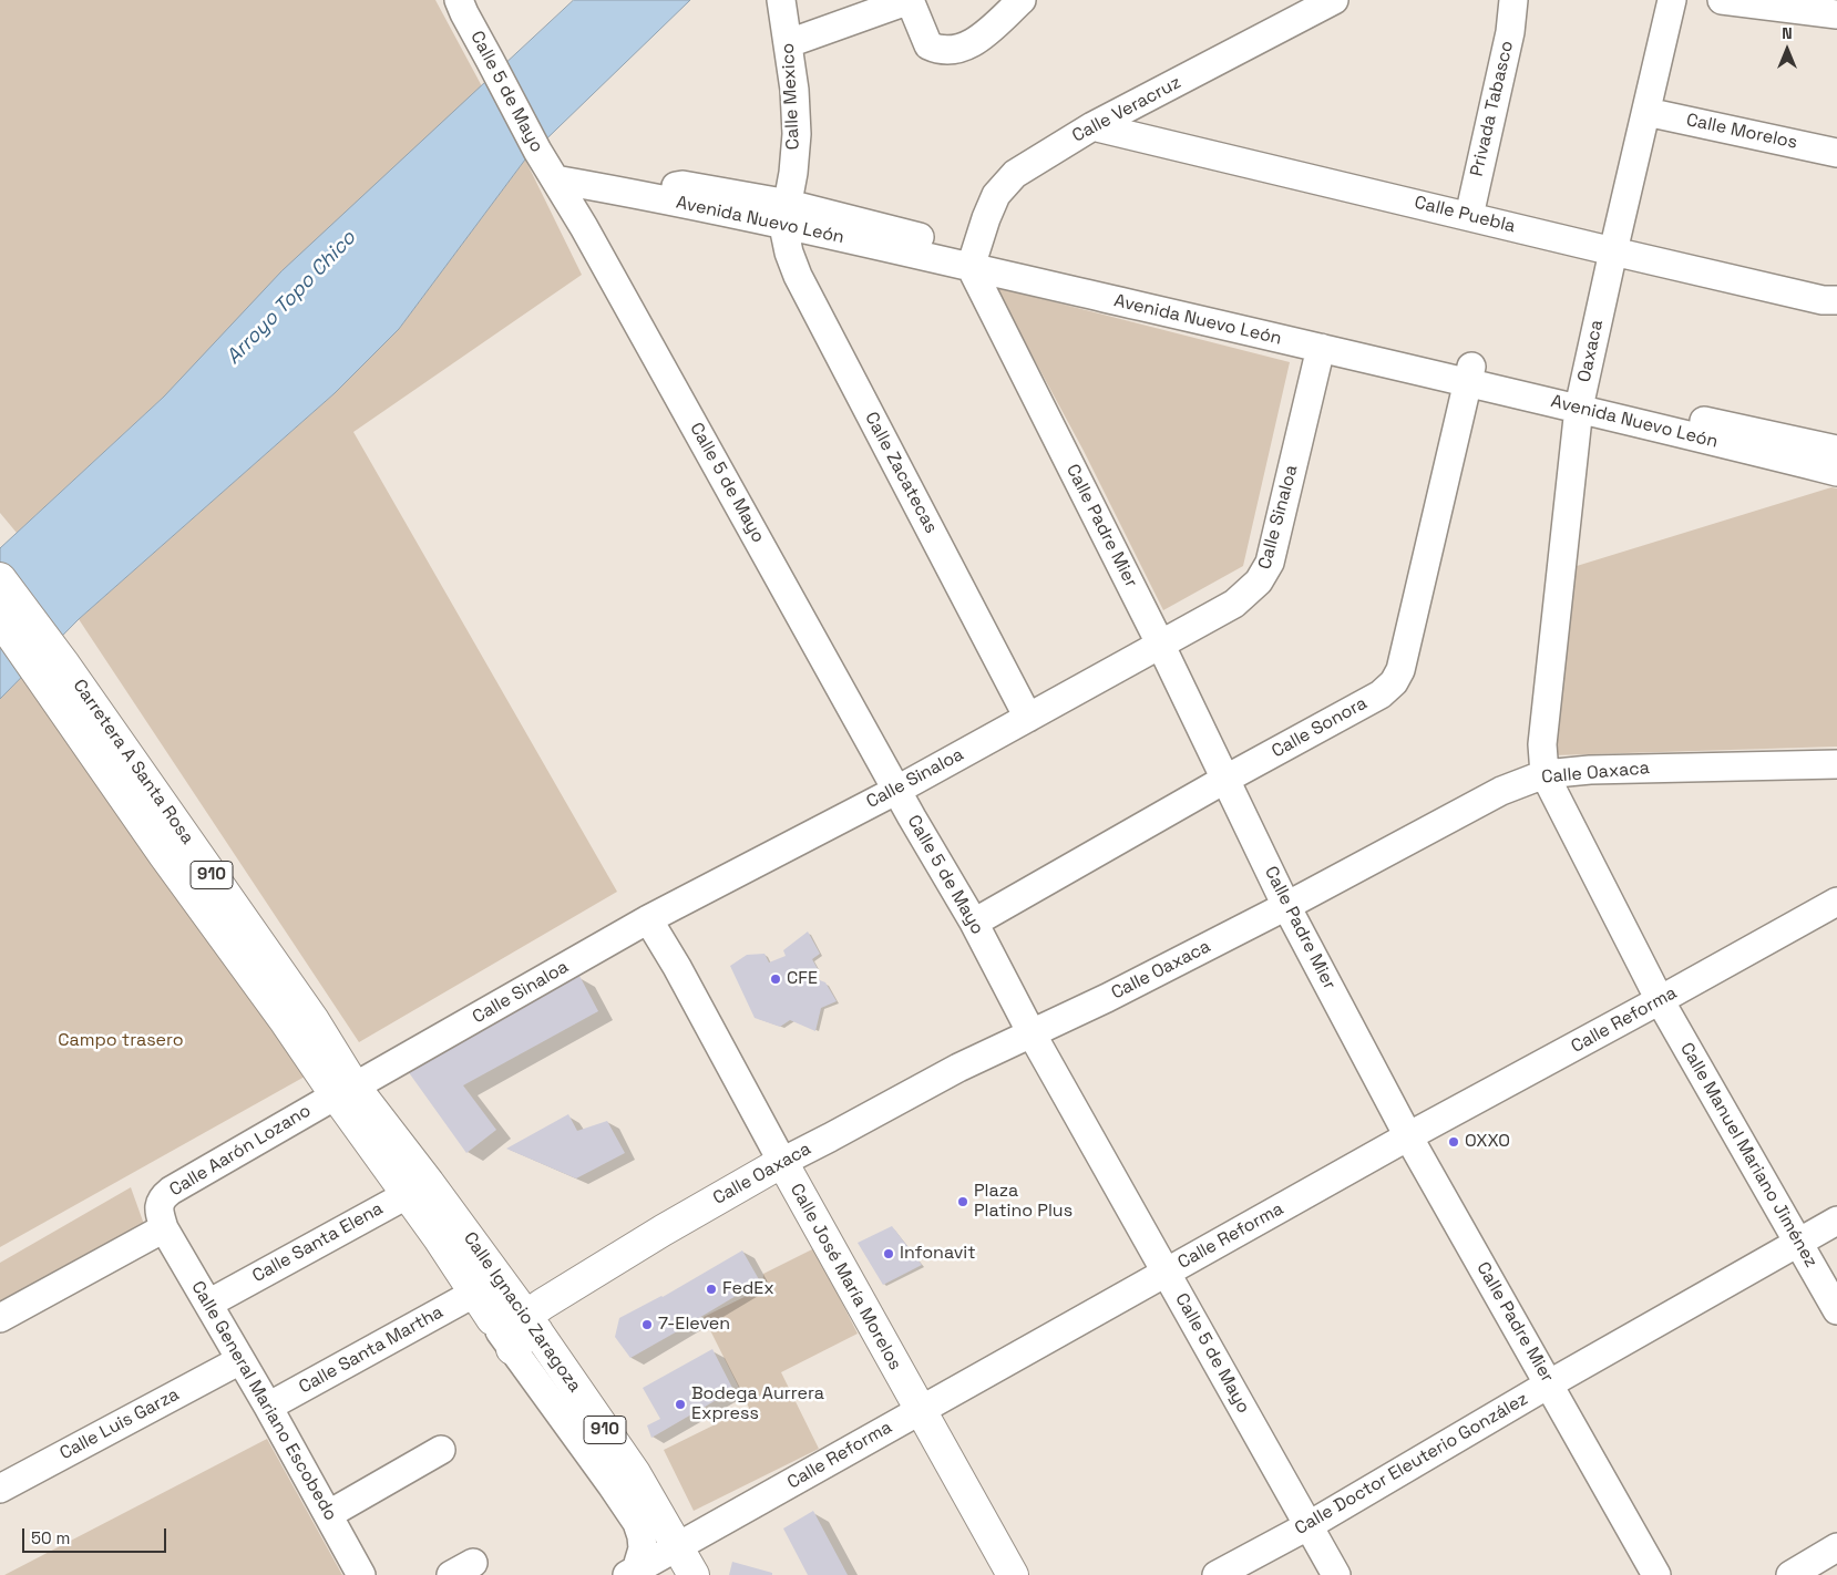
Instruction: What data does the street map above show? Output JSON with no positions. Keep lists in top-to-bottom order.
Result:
{
  "streets": {
    "main road": [
      "Carretera A Santa Rosa",
      "Calle Oaxaca",
      "910",
      "Calle José María Morelos",
      "Calle Ignacio Zaragoza"
    ],
    "street": [
      "Calle 5 de Mayo",
      "Calle Mexico",
      "Privada Tabasco",
      "Calle Veracruz",
      "Calle Morelos",
      "Calle Puebla",
      "Avenida Nuevo León",
      "Oaxaca",
      "Calle Zacatecas",
      "Calle Sinaloa",
      "Calle Padre Mier",
      "Calle Sonora",
      "Calle Reforma",
      "Calle Aarón Lozano",
      "Calle Manuel Mariano Jiménez",
      "Calle Santa Elena",
      "Calle Santa Martha",
      "Calle General Mariano Escobedo",
      "Calle Luis Garza",
      "Calle Doctor Eleuterio González"
    ]
  },
  "crossings": [
    ["Calle 5 de Mayo", "Avenida Nuevo León"],
    ["Calle 5 de Mayo", "Calle Sinaloa"],
    ["Calle 5 de Mayo", "Calle Sonora"],
    ["Calle 5 de Mayo", "Calle Oaxaca"],
    ["Calle 5 de Mayo", "Calle Reforma"],
    ["Calle 5 de Mayo", "Calle Doctor Eleuterio González"],
    ["Calle Mexico", "Avenida Nuevo León"],
    ["Calle Mexico", "Calle Zacatecas"],
    ["Privada Tabasco", "Calle Puebla"],
    ["Calle Veracruz", "Calle Puebla"],
    ["Calle Veracruz", "Avenida Nuevo León"],
    ["Calle Veracruz", "Calle Padre Mier"],
    ["Calle Morelos", "Oaxaca"],
    ["Calle Puebla", "Oaxaca"],
    ["Avenida Nuevo León", "Oaxaca"],
    ["Avenida Nuevo León", "Calle Zacatecas"],
    ["Avenida Nuevo León", "Calle Sinaloa"],
    ["Avenida Nuevo León", "Calle Padre Mier"],
    ["Avenida Nuevo León", "Calle Sonora"],
    ["Oaxaca", "Calle Oaxaca"],
    ["Oaxaca", "Calle Manuel Mariano Jiménez"],
    ["Calle Zacatecas", "Calle Sinaloa"],
    ["Calle Sinaloa", "Calle Padre Mier"],
    ["Calle Sinaloa", "Carretera A Santa Rosa"],
    ["Calle Sinaloa", "910"],
    ["Calle Sinaloa", "Calle Aarón Lozano"],
    ["Calle Sinaloa", "Calle José María Morelos"],
    ["Calle Padre Mier", "Calle Sonora"],
    ["Calle Padre Mier", "Calle Oaxaca"],
    ["Calle Padre Mier", "Calle Reforma"],
    ["Calle Padre Mier", "Calle Doctor Eleuterio González"],
    ["Carretera A Santa Rosa", "910"],
    ["Carretera A Santa Rosa", "Calle Aarón Lozano"],
    ["Calle Oaxaca", "Calle Manuel Mariano Jiménez"],
    ["Calle Oaxaca", "Calle José María Morelos"],
    ["Calle Oaxaca", "Calle Ignacio Zaragoza"],
    ["910", "Calle Aarón Lozano"],
    ["910", "Calle Santa Elena"],
    ["910", "Calle Ignacio Zaragoza"],
    ["Calle Reforma", "Calle Manuel Mariano Jiménez"],
    ["Calle Reforma", "Calle José María Morelos"],
    ["Calle Reforma", "Calle Ignacio Zaragoza"],
    ["Calle Aarón Lozano", "Calle General Mariano Escobedo"],
    ["Calle Manuel Mariano Jiménez", "Calle Doctor Eleuterio González"],
    ["Calle Santa Elena", "Calle Ignacio Zaragoza"],
    ["Calle Santa Elena", "Calle General Mariano Escobedo"],
    ["Calle Ignacio Zaragoza", "Calle Santa Martha"],
    ["Calle Santa Martha", "Calle General Mariano Escobedo"],
    ["Calle General Mariano Escobedo", "Calle Luis Garza"]
  ],
  "water": ["Arroyo Topo Chico"],
  "parks": ["Campo trasero"],
  "places": [
    "CFE",
    "OXXO",
    "Plaza Platino Plus",
    "Infonavit",
    "FedEx",
    "7-Eleven",
    "Bodega Aurrera Express"
  ],
  "scale_bar": "50 m",
  "north": "top"
}
